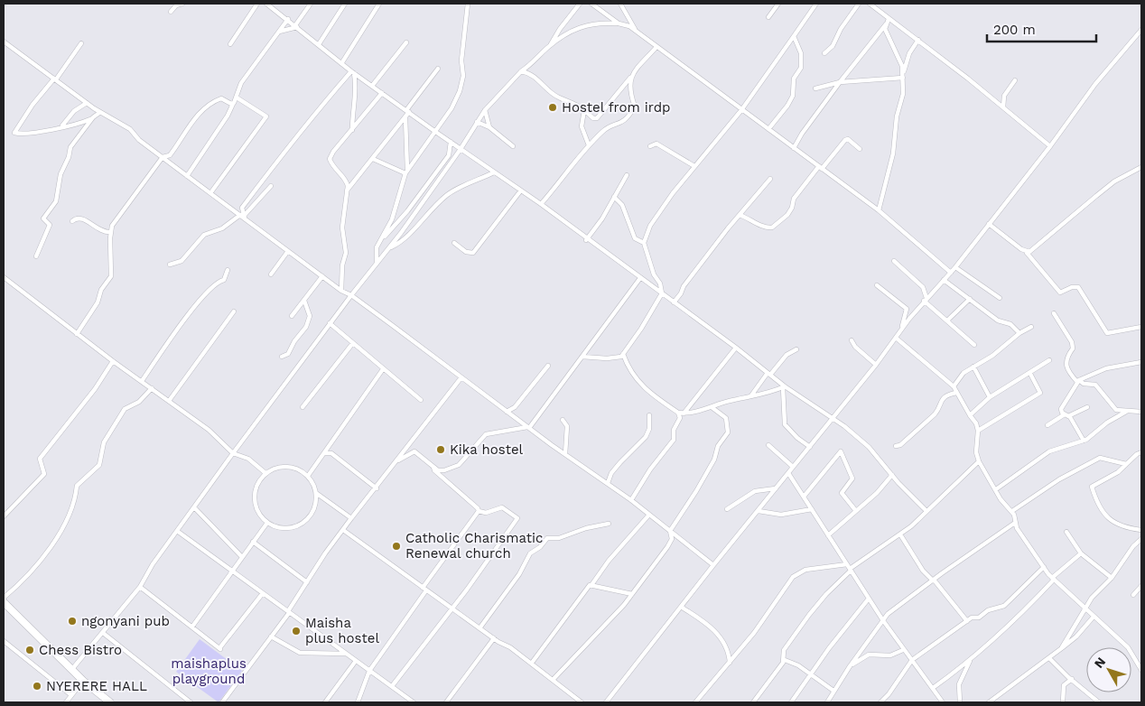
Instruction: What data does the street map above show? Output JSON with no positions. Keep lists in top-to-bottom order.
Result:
{
  "parks": ["maishaplus playground"],
  "places": [
    "Hostel from irdp",
    "Kika hostel",
    "Catholic Charismatic Renewal church",
    "ngonyani pub",
    "Maisha plus hostel",
    "Chess Bistro",
    "NYERERE HALL"
  ],
  "scale_bar": "200 m",
  "north": "top left"
}
